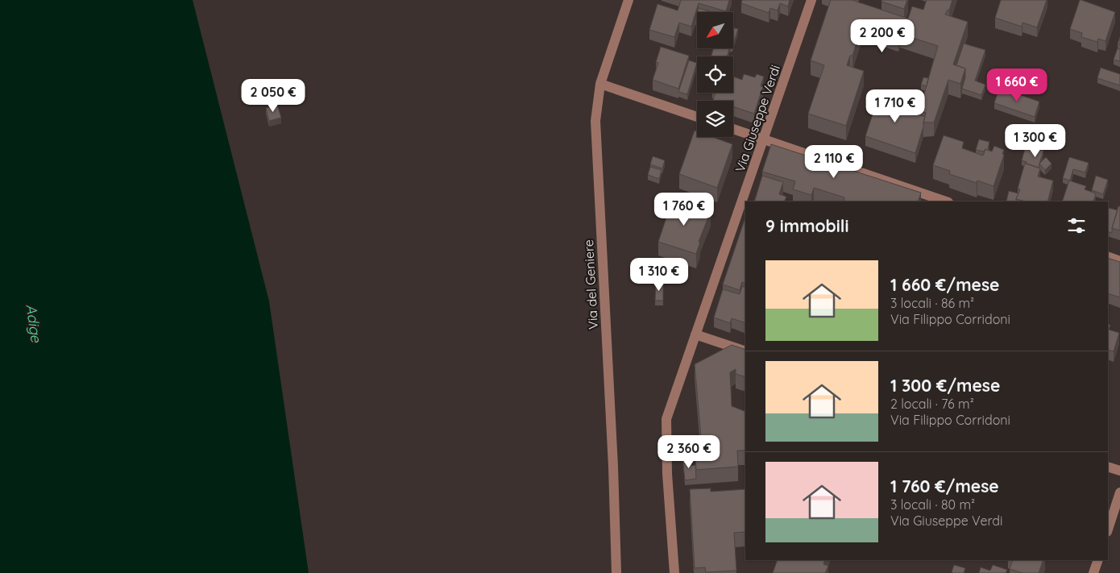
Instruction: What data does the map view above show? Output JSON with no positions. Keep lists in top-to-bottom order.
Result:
{
  "streets": {
    "street": ["Via Giuseppe Verdi", "Via del Geniere"]
  },
  "water": ["Adige"],
  "north": "bottom left",
  "page": {
    "price": [
      "2 200 €",
      "1 660 €",
      "2 050 €",
      "1 710 €",
      "1 300 €",
      "2 110 €",
      "1 760 €",
      "1 310 €",
      "2 360 €"
    ],
    "heading": "9 immobili",
    "list": [
      {
        "name": "1 660 €/mese",
        "note": "3 locali · 86 m² · Via Filippo Corridoni"
      },
      {
        "name": "1 300 €/mese",
        "note": "2 locali · 76 m² · Via Filippo Corridoni"
      },
      {
        "name": "1 760 €/mese",
        "note": "3 locali · 80 m² · Via Giuseppe Verdi"
      }
    ]
  }
}
